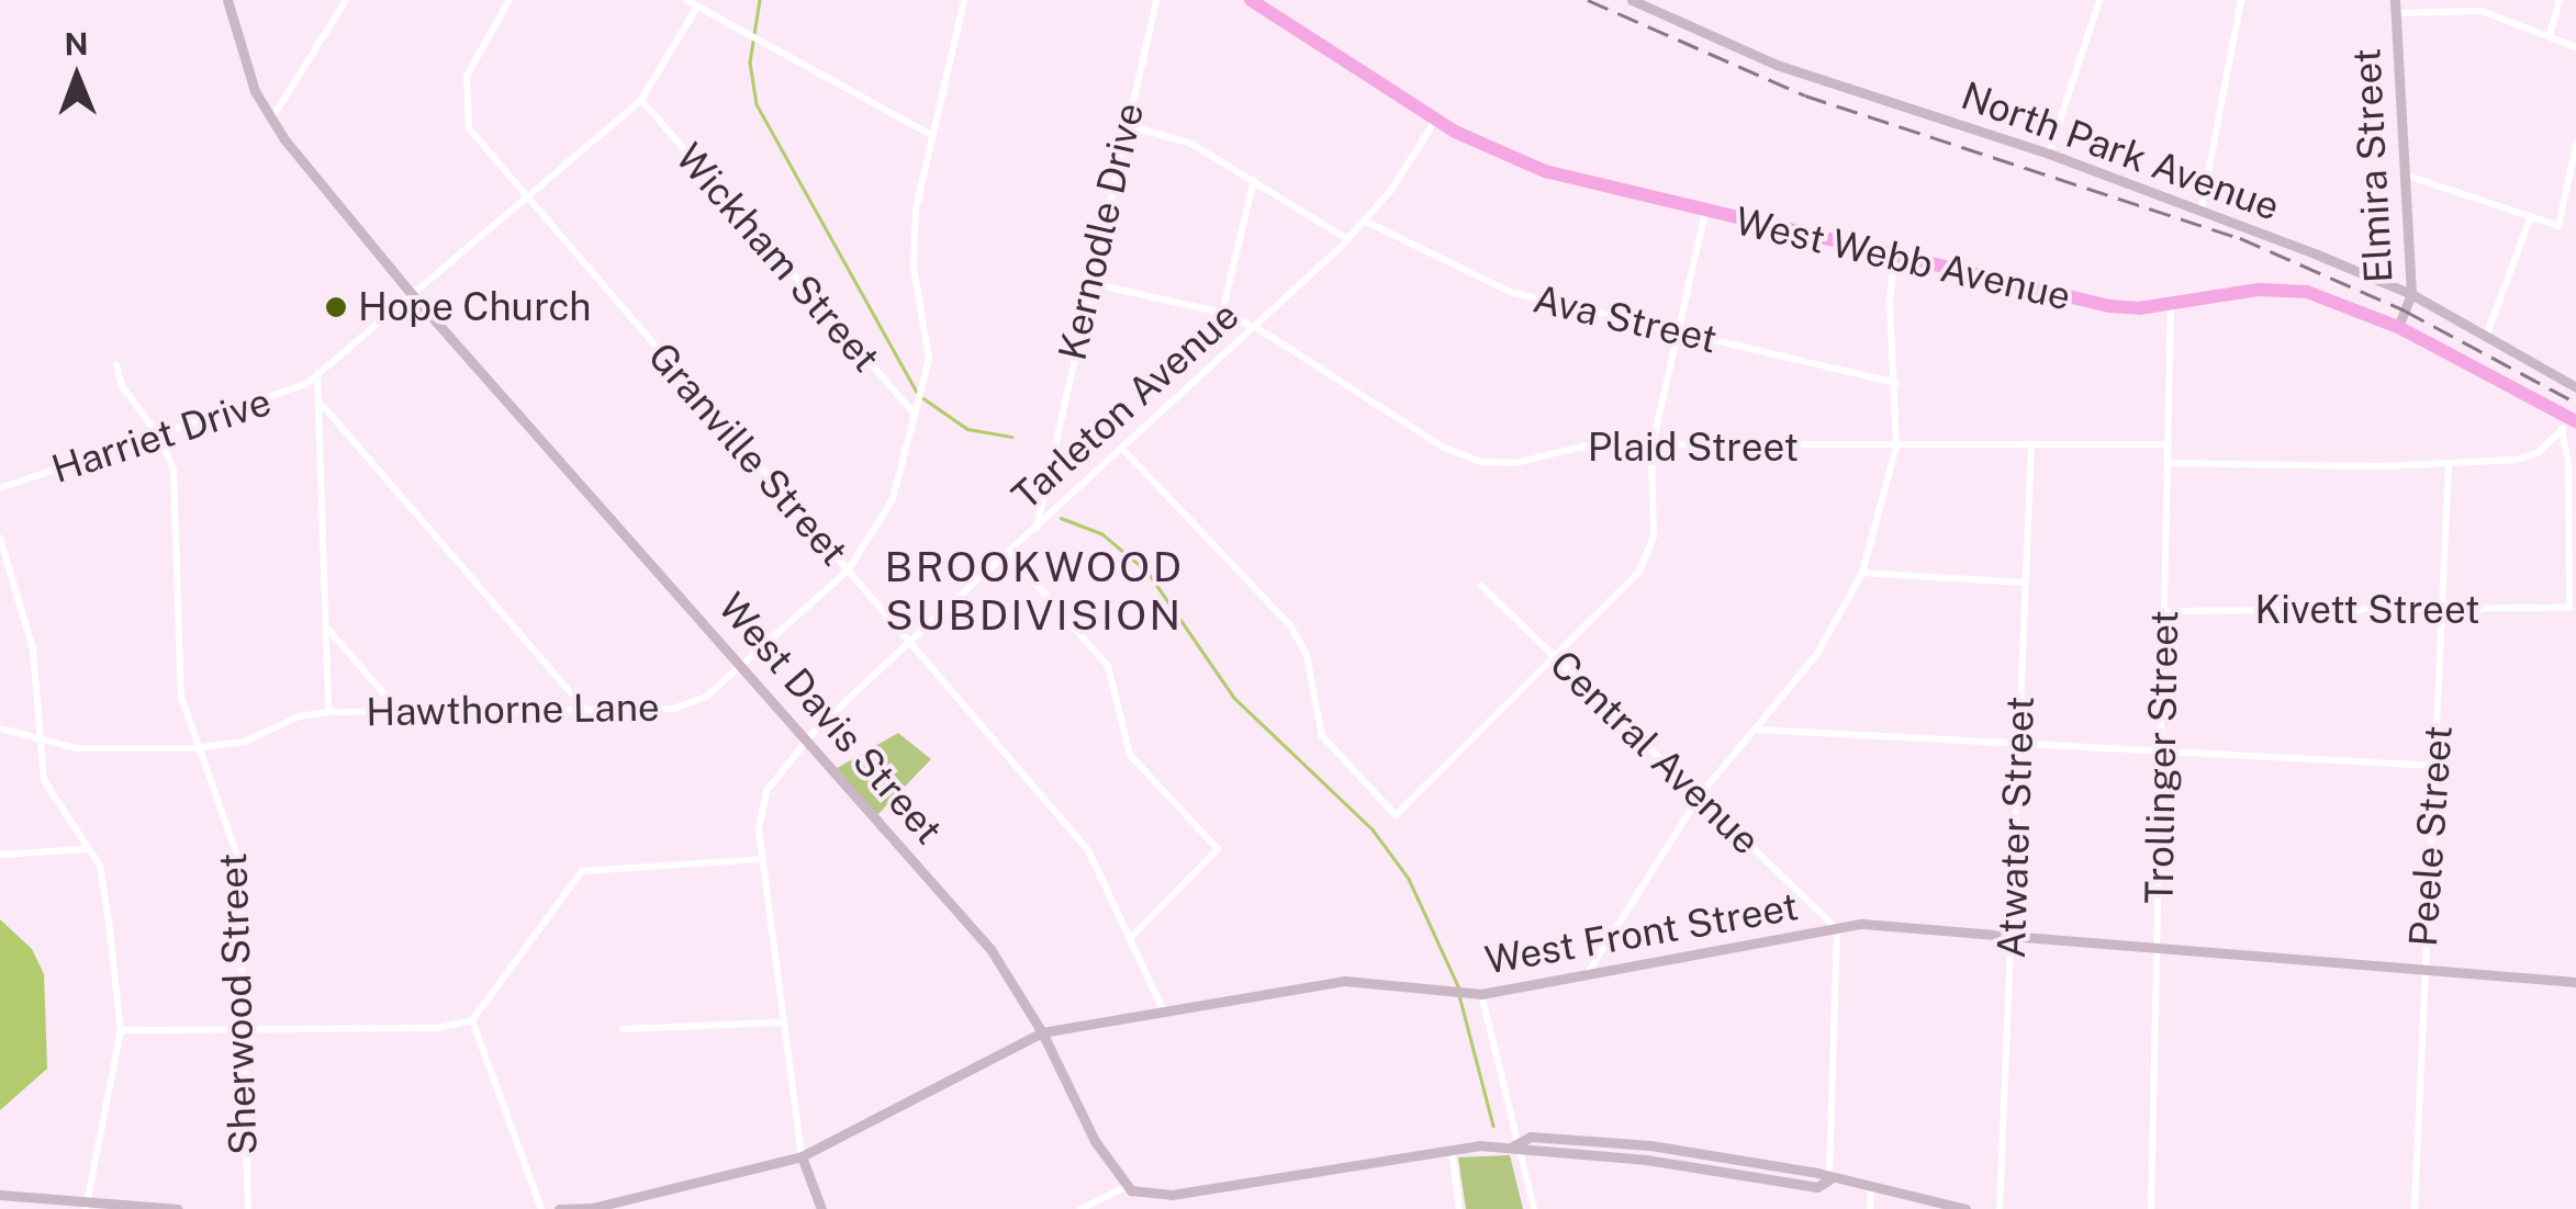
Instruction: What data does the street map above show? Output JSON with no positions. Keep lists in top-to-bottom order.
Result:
{
  "streets": {
    "highway": ["West Webb Avenue"],
    "street": [
      "North Park Avenue",
      "Elmira Street",
      "Kernodle Drive",
      "Wickham Street",
      "Ava Street",
      "Tarleton Avenue",
      "Harriet Drive",
      "Plaid Street",
      "Granville Street",
      "Kivett Street",
      "Hawthorne Lane",
      "West Davis Street",
      "Central Avenue",
      "Trollinger Street",
      "Atwater Street",
      "Peele Street",
      "West Front Street",
      "Sherwood Street"
    ]
  },
  "crossings": [
    ["North Park Avenue", "Elmira Street"],
    ["Elmira Street", "West Webb Avenue"],
    ["Kernodle Drive", "Tarleton Avenue"],
    ["Kernodle Drive", "Plaid Street"],
    ["Wickham Street", "Harriet Drive"],
    ["Wickham Street", "Hawthorne Lane"],
    ["West Webb Avenue", "Tarleton Avenue"],
    ["West Webb Avenue", "Kivett Street"],
    ["West Webb Avenue", "Trollinger Street"],
    ["Ava Street", "Tarleton Avenue"],
    ["Tarleton Avenue", "Plaid Street"],
    ["Tarleton Avenue", "Granville Street"],
    ["Tarleton Avenue", "West Davis Street"],
    ["Tarleton Avenue", "West Front Street"],
    ["Harriet Drive", "Granville Street"],
    ["Harriet Drive", "West Davis Street"],
    ["Harriet Drive", "Sherwood Street"],
    ["Plaid Street", "Trollinger Street"],
    ["Plaid Street", "Atwater Street"],
    ["Granville Street", "Hawthorne Lane"],
    ["Granville Street", "West Front Street"],
    ["Kivett Street", "Trollinger Street"],
    ["Kivett Street", "Peele Street"],
    ["Hawthorne Lane", "West Davis Street"],
    ["Hawthorne Lane", "Sherwood Street"],
    ["West Davis Street", "West Front Street"],
    ["Central Avenue", "West Front Street"],
    ["Trollinger Street", "West Front Street"],
    ["Atwater Street", "West Front Street"],
    ["Peele Street", "West Front Street"]
  ],
  "districts": ["BROOKWOOD SUBDIVISION"],
  "places": ["Hope Church"],
  "north": "top"
}
